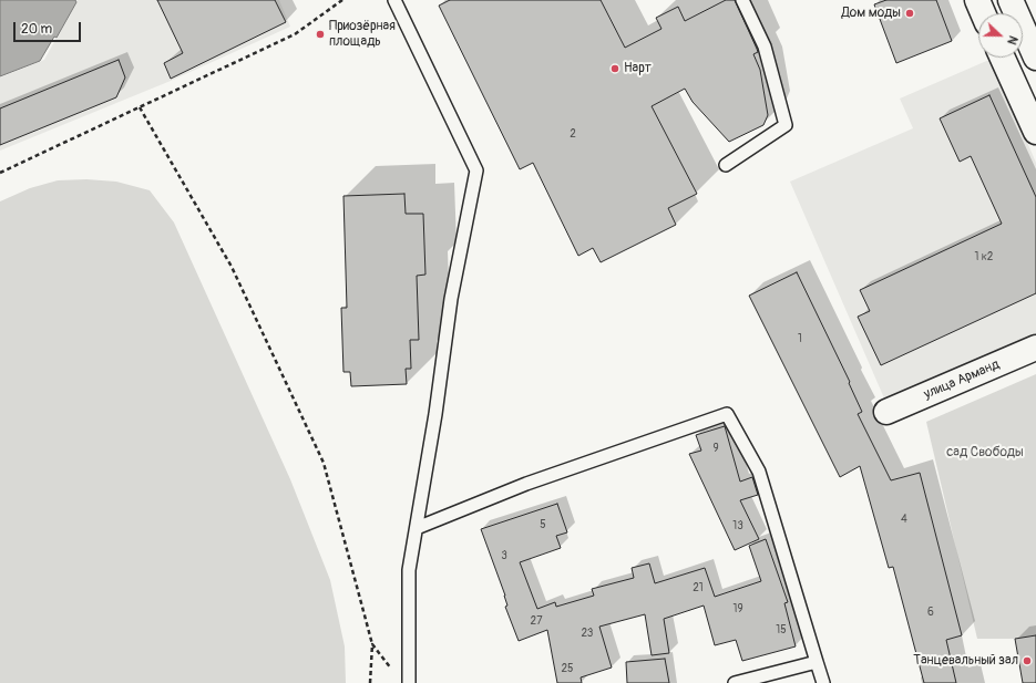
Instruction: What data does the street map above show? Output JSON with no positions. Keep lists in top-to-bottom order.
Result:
{
  "streets": {
    "street": ["улица Арманд"]
  },
  "parks": ["сад Свободы"],
  "places": [
    "Дом моды",
    "Приозёрная площадь",
    "Нарт",
    "Танцевальный зал"
  ],
  "house_numbers": [
    "2",
    "1 к2",
    "1",
    "9",
    "4",
    "5",
    "13",
    "3",
    "21",
    "19",
    "6",
    "27",
    "15",
    "23",
    "25"
  ],
  "scale_bar": "20 m",
  "north": "right"
}
